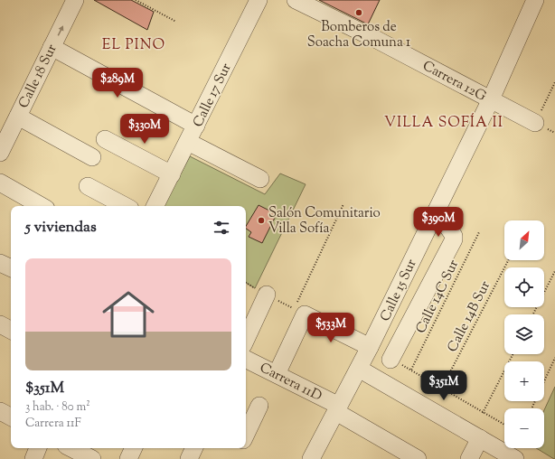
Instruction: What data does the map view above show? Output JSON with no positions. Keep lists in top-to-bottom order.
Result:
{
  "streets": {
    "street": [
      "Calle 18 Sur",
      "Carrera 12G",
      "Calle 17 Sur",
      "Calle 15 Sur",
      "Carrera 11D"
    ],
    "path": ["Calle 14C Sur", "Calle 14B Sur"]
  },
  "crossings": [
    ["Carrera 12G", "Calle 15 Sur"],
    ["Calle 15 Sur", "Carrera 11D"]
  ],
  "districts": ["EL PINO", "VILLA SOFÍA II"],
  "places": ["Bomberos de Soacha Comuna 1", "Salón Comunitario Villa Sofía"],
  "north": "top right",
  "page": {
    "price": [
      "$289M",
      "$330M",
      "$390M",
      "$533M",
      "$351M"
    ],
    "heading": "5 viviendas",
    "map_buttons": ["+", "−"],
    "list": [
      {
        "name": "$351M",
        "note": "3 hab. · 80 m² · Carrera 11F"
      }
    ]
  }
}
